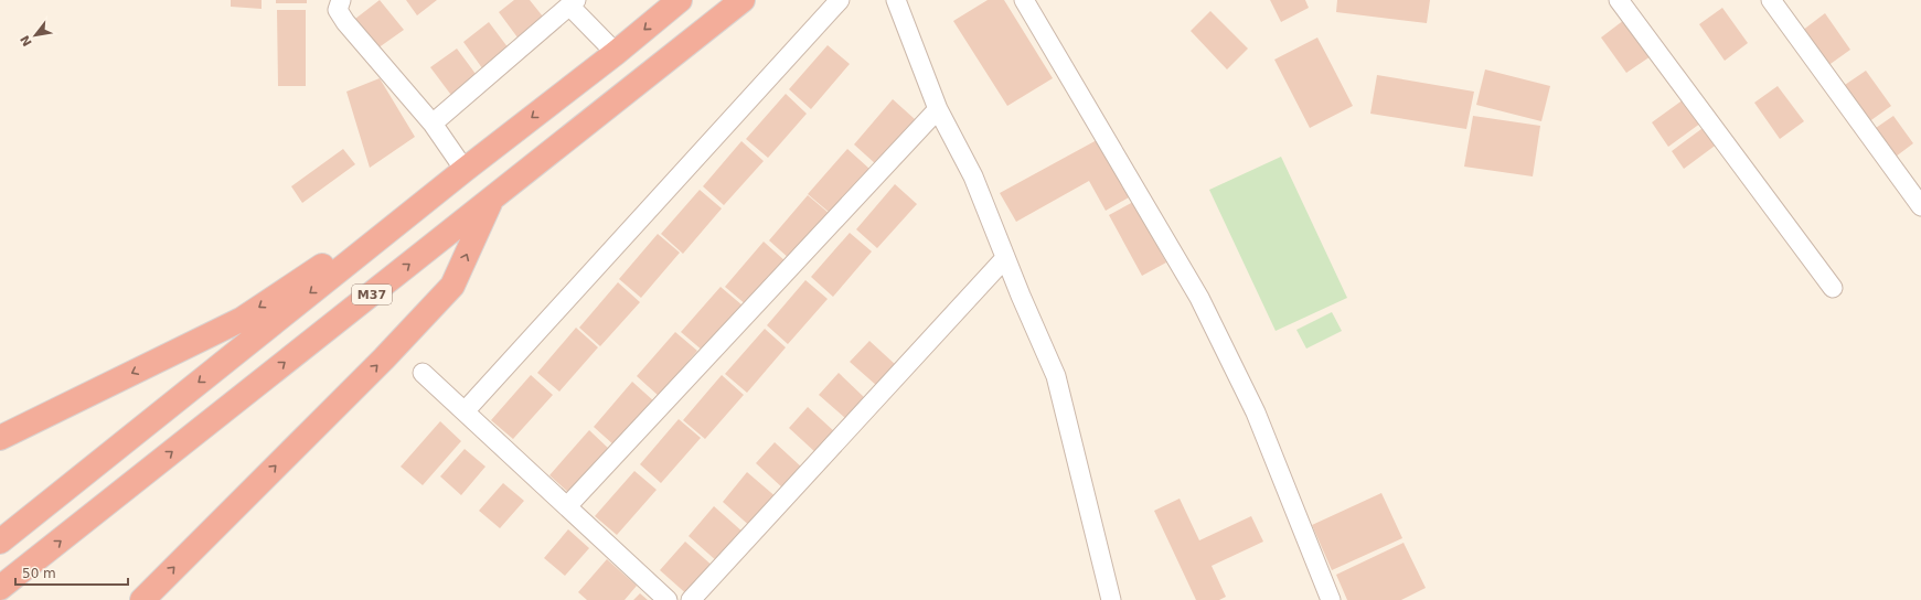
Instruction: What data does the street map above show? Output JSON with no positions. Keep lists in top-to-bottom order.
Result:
{
  "streets": {
    "highway": ["M37"]
  },
  "scale_bar": "50 m",
  "north": "bottom left"
}
